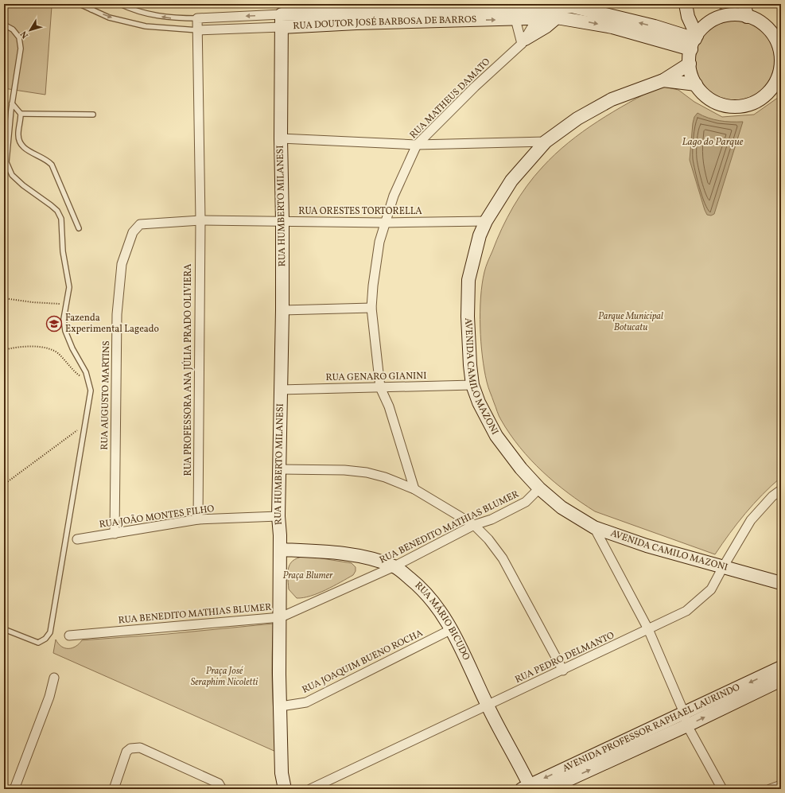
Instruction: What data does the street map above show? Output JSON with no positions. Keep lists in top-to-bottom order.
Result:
{
  "streets": {
    "main road": [
      "RUA DOUTOR JOSÉ BARBOSA DE BARROS",
      "RUA HUMBERTO MILANESI",
      "AVENIDA CAMILO MAZONI",
      "RUA MÁRIO BICUDO",
      "AVENIDA PROFESSOR RAPHAEL LAURINDO"
    ],
    "street": [
      "RUA MATHEUS DAMATO",
      "RUA ORESTES TORTORELLA",
      "RUA PROFESSORA ANA JÚLIA PRADO OLIVIERA",
      "RUA GENARO GIANINI",
      "RUA AUGUSTO MARTINS",
      "RUA JOÃO MONTES FILHO",
      "RUA BENEDITO MATHIAS BLUMER",
      "RUA PEDRO DELMANTO",
      "RUA JOAQUIM BUENO ROCHA"
    ]
  },
  "crossings": [
    ["RUA DOUTOR JOSÉ BARBOSA DE BARROS", "RUA MATHEUS DAMATO"],
    ["RUA DOUTOR JOSÉ BARBOSA DE BARROS", "RUA HUMBERTO MILANESI"],
    ["RUA DOUTOR JOSÉ BARBOSA DE BARROS", "RUA PROFESSORA ANA JÚLIA PRADO OLIVIERA"],
    ["RUA DOUTOR JOSÉ BARBOSA DE BARROS", "AVENIDA CAMILO MAZONI"],
    ["RUA MATHEUS DAMATO", "RUA ORESTES TORTORELLA"],
    ["RUA MATHEUS DAMATO", "RUA GENARO GIANINI"],
    ["RUA HUMBERTO MILANESI", "RUA ORESTES TORTORELLA"],
    ["RUA HUMBERTO MILANESI", "RUA GENARO GIANINI"],
    ["RUA HUMBERTO MILANESI", "RUA JOÃO MONTES FILHO"],
    ["RUA HUMBERTO MILANESI", "RUA BENEDITO MATHIAS BLUMER"],
    ["RUA HUMBERTO MILANESI", "RUA MÁRIO BICUDO"],
    ["RUA HUMBERTO MILANESI", "RUA JOAQUIM BUENO ROCHA"],
    ["RUA ORESTES TORTORELLA", "RUA PROFESSORA ANA JÚLIA PRADO OLIVIERA"],
    ["RUA ORESTES TORTORELLA", "AVENIDA CAMILO MAZONI"],
    ["RUA ORESTES TORTORELLA", "RUA AUGUSTO MARTINS"],
    ["RUA PROFESSORA ANA JÚLIA PRADO OLIVIERA", "RUA JOÃO MONTES FILHO"],
    ["AVENIDA CAMILO MAZONI", "RUA GENARO GIANINI"],
    ["AVENIDA CAMILO MAZONI", "RUA BENEDITO MATHIAS BLUMER"],
    ["AVENIDA CAMILO MAZONI", "RUA PEDRO DELMANTO"],
    ["RUA AUGUSTO MARTINS", "RUA JOÃO MONTES FILHO"],
    ["RUA BENEDITO MATHIAS BLUMER", "RUA MÁRIO BICUDO"],
    ["RUA MÁRIO BICUDO", "RUA PEDRO DELMANTO"],
    ["RUA MÁRIO BICUDO", "RUA JOAQUIM BUENO ROCHA"],
    ["RUA MÁRIO BICUDO", "AVENIDA PROFESSOR RAPHAEL LAURINDO"]
  ],
  "water": ["Lago do Parque"],
  "parks": ["Parque Municipal Botucatu", "Praça Blumer", "Praça José Seraphim Nicoletti"],
  "places": {
    "school or university": ["Fazenda Experimental Lageado"]
  },
  "north": "bottom left"
}
